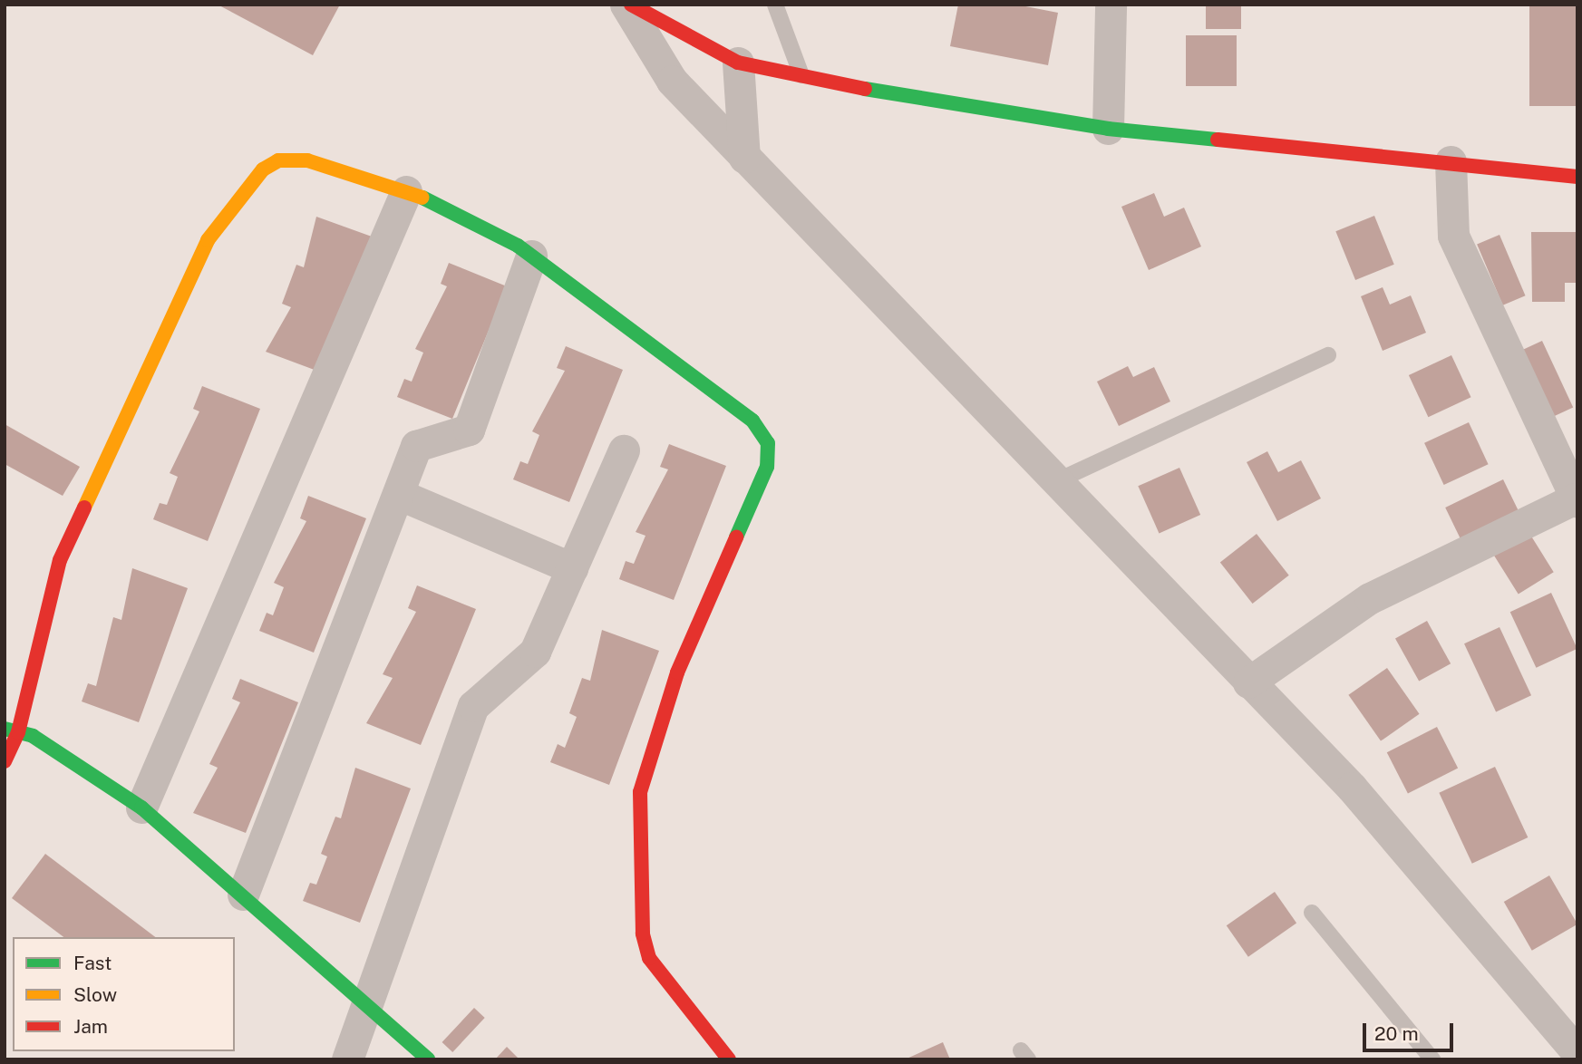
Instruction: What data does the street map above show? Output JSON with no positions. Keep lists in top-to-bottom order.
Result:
{
  "legend": ["Fast", "Slow", "Jam"],
  "scale_bar": "20 m"
}
